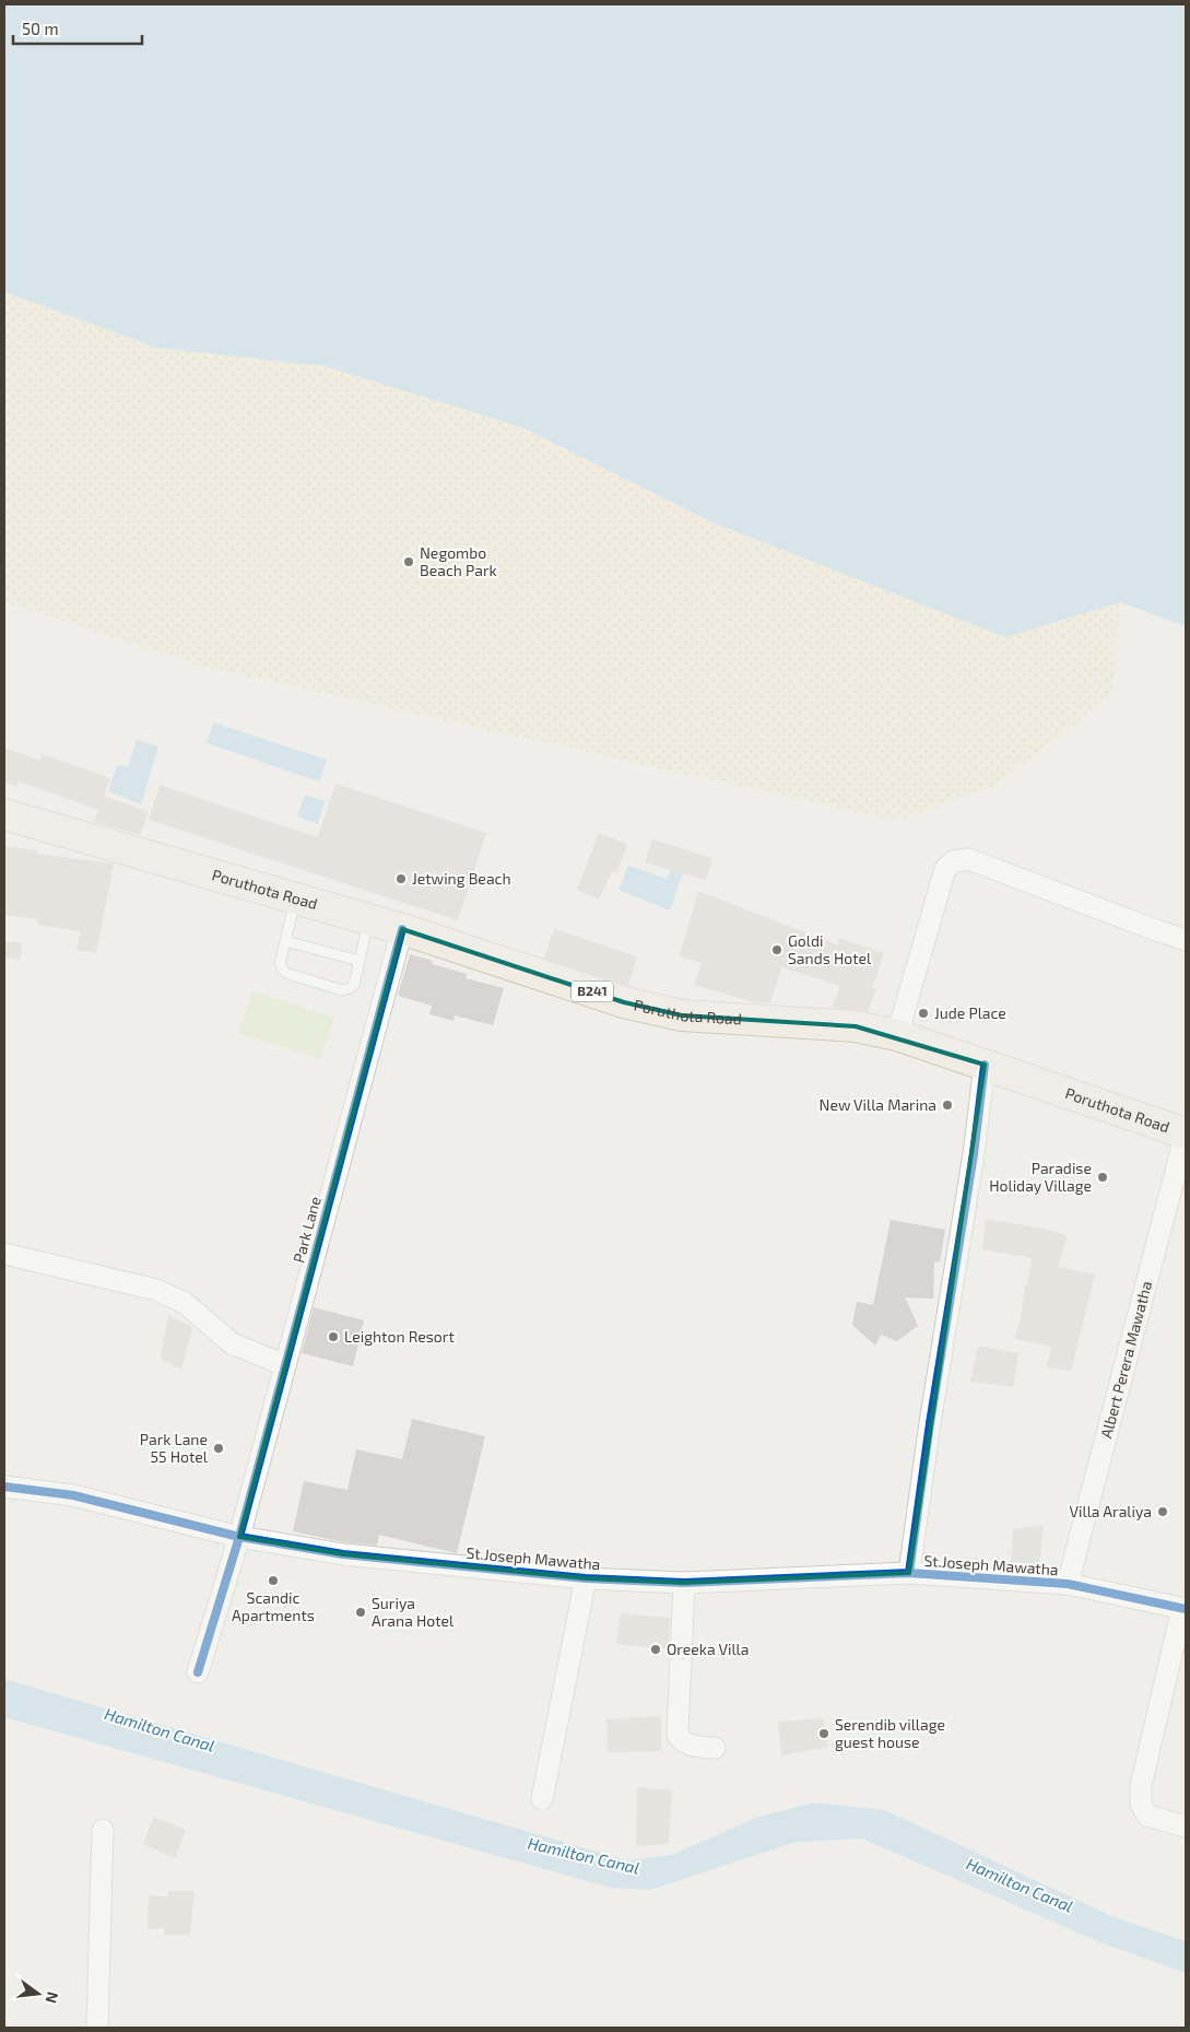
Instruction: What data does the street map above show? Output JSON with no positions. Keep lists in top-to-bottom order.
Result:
{
  "streets": {
    "main road": ["Poruthota Road", "B241"],
    "street": ["Park Lane", "Albert Perera Mawatha", "St.Joseph Mawatha"]
  },
  "crossings": [
    ["Poruthota Road", "Park Lane"],
    ["Poruthota Road", "Albert Perera Mawatha"],
    ["Park Lane", "St.Joseph Mawatha"],
    ["Albert Perera Mawatha", "St.Joseph Mawatha"]
  ],
  "water": ["Hamilton Canal"],
  "places": [
    "Negombo Beach Park",
    "Jetwing Beach",
    "Goldi Sands Hotel",
    "Jude Place",
    "New Villa Marina",
    "Paradise Holiday Village",
    "Leighton Resort",
    "Park Lane 55 Hotel",
    "Villa Araliya",
    "Scandic Apartments",
    "Suriya Arana Hotel",
    "Oreeka Villa",
    "Serendib village guest house"
  ],
  "scale_bar": "50 m",
  "north": "right"
}
